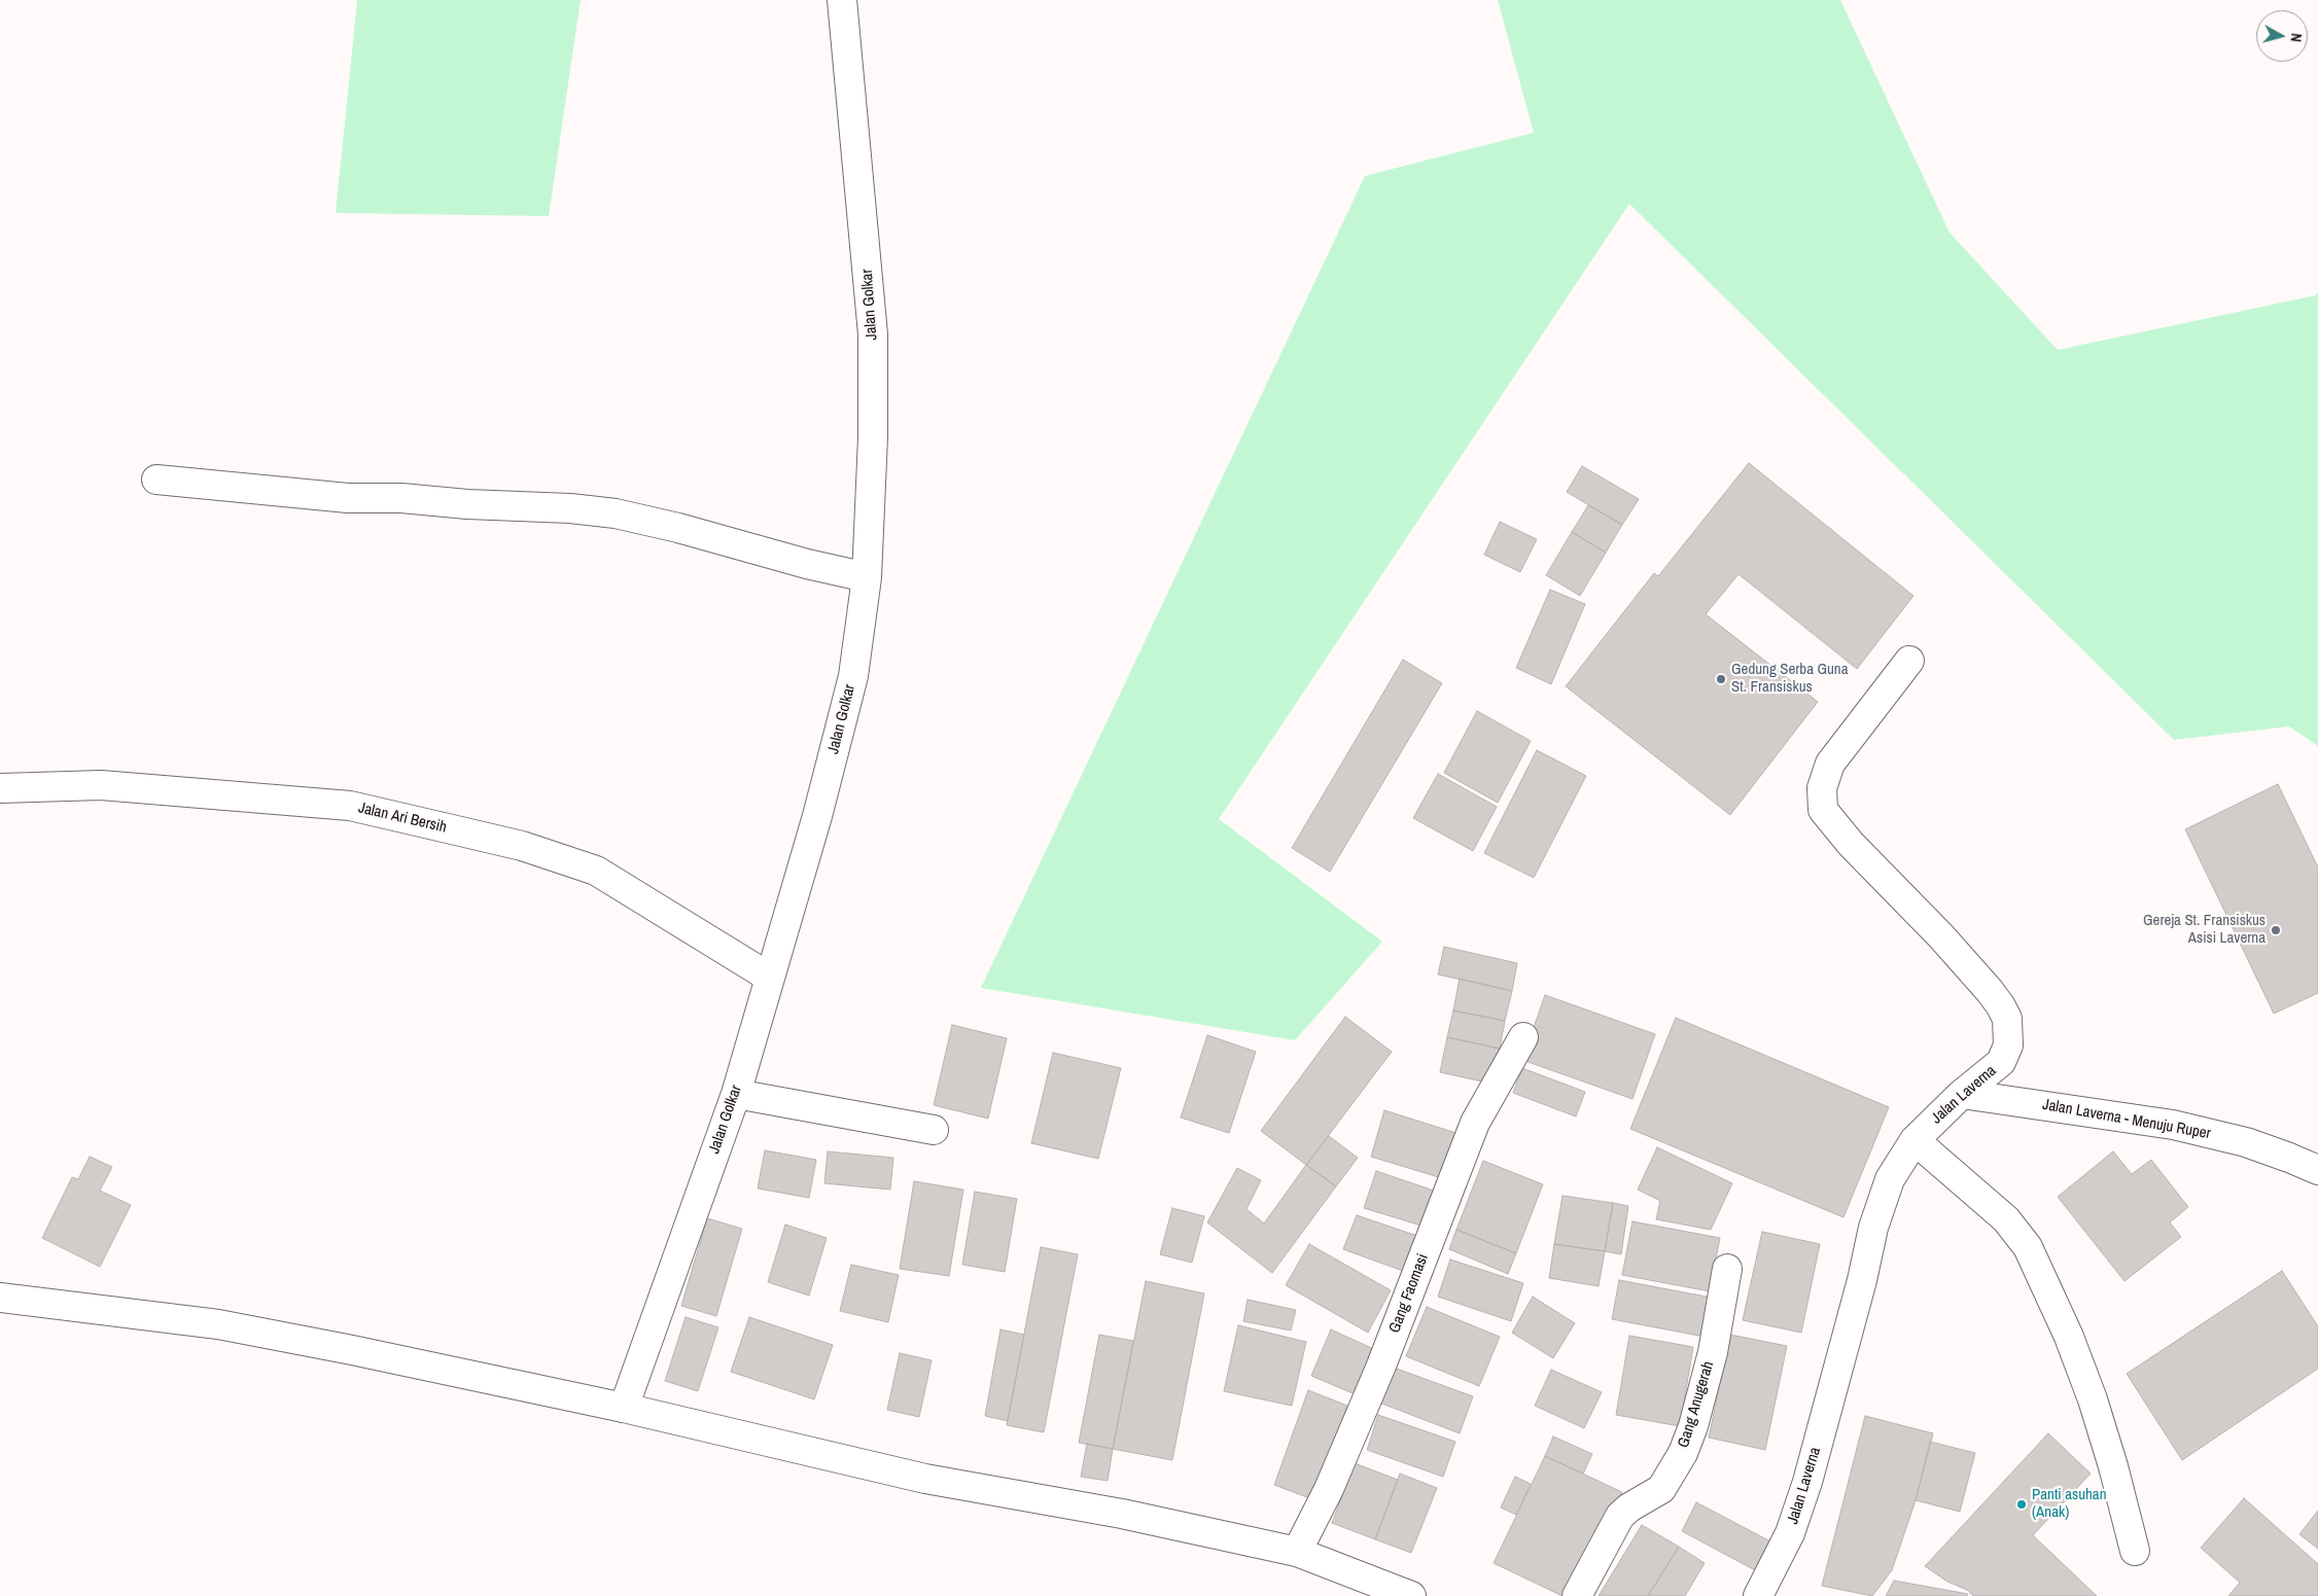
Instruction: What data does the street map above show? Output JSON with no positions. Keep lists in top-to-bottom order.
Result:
{
  "streets": {
    "main road": [
      "Jalan Golkar",
      "Jalan Ari Bersih",
      "Jalan Laverna",
      "Jalan Laverna - Menuju Ruper",
      "Gang Faomasi",
      "Gang Anugerah"
    ]
  },
  "crossings": [
    ["Jalan Golkar", "Jalan Ari Bersih"],
    ["Jalan Laverna", "Jalan Laverna - Menuju Ruper"]
  ],
  "places": ["Gedung Serba Guna St. Fransiskus", "Gereja St. Fransiskus Asisi Laverna", "Panti asuhan (Anak)"],
  "north": "right"
}
